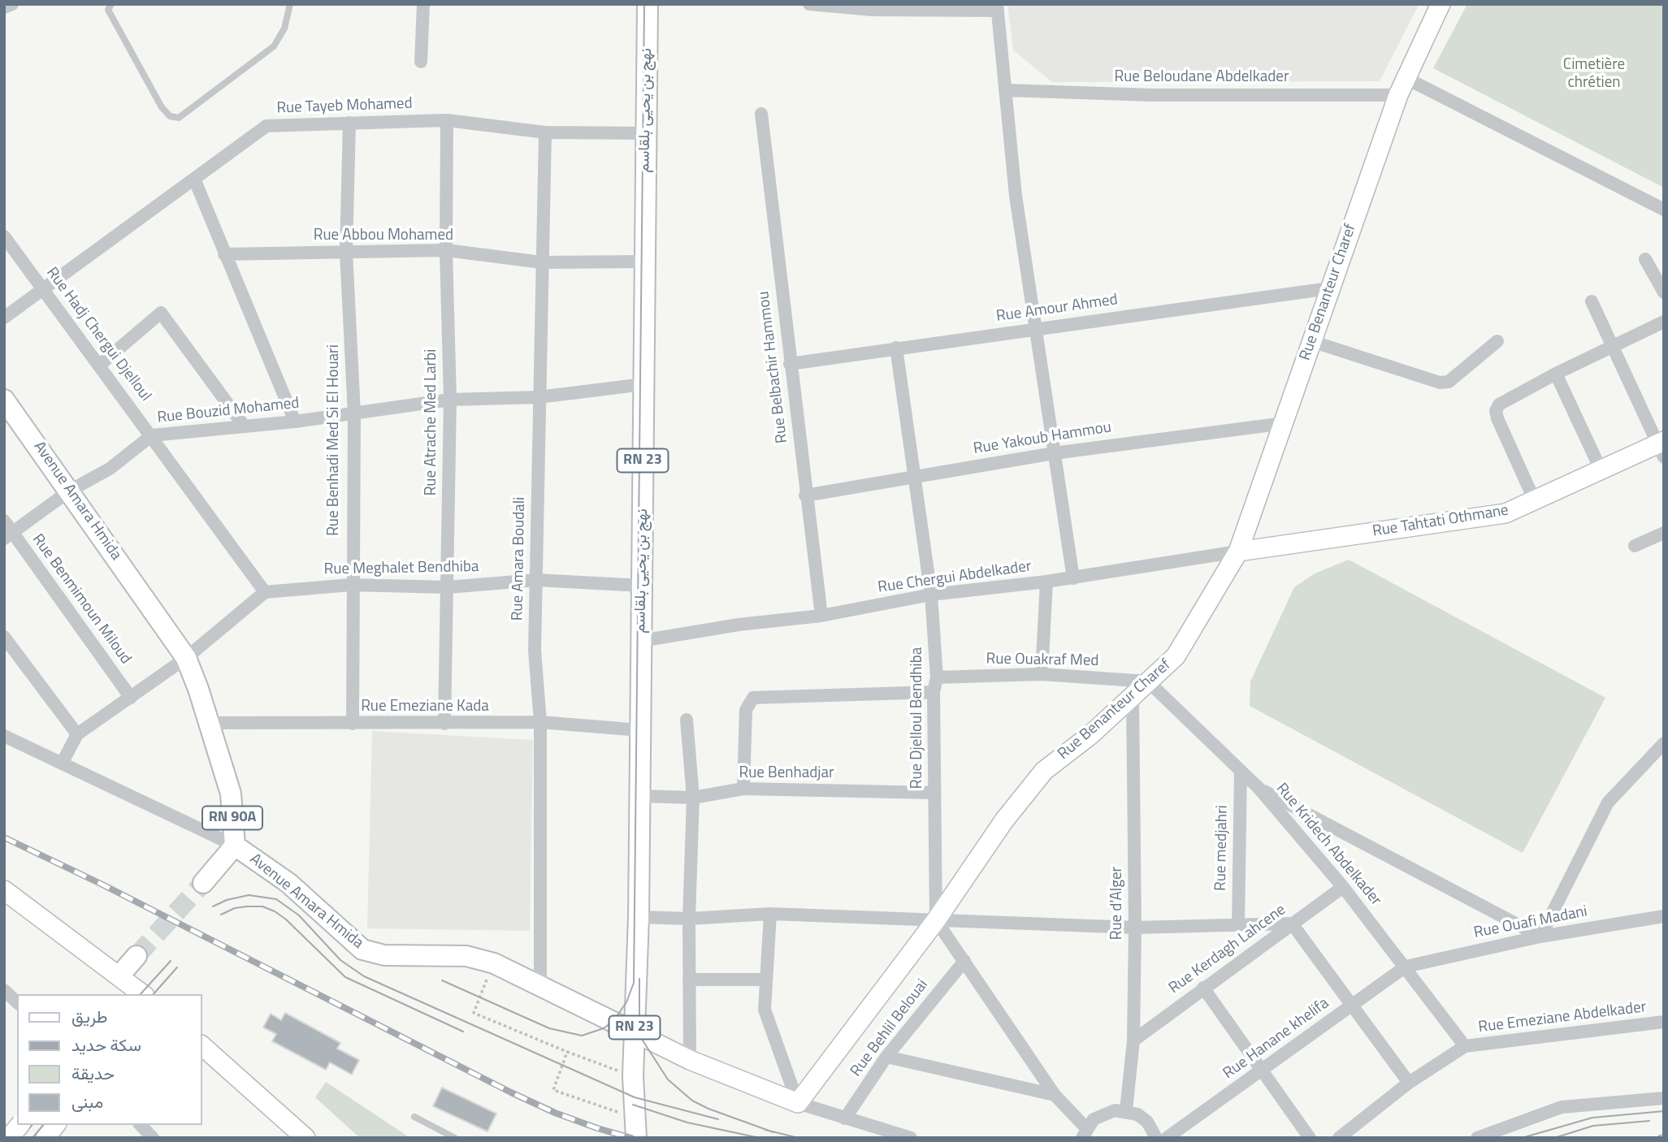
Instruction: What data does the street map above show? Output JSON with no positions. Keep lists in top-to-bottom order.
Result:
{
  "streets": {
    "main road": [
      "نهج بن يحيى بلقاسم",
      "Rue Benanteur Charef",
      "RN 23",
      "Avenue Amara Hmida",
      "Rue Tahtati Othmane",
      "RN 90A"
    ],
    "street": [
      "Rue Beloudane Abdelkader",
      "Rue Tayeb Mohamed",
      "Rue Abbou Mohamed",
      "Rue Amour Ahmed",
      "Rue Hadj Chergui Djelloul",
      "Rue Belbachir Hammou",
      "Rue Bouzid Mohamed",
      "Rue Atrache Med Larbi",
      "Rue Yakoub Hammou",
      "Rue Benhadi Med Si El Houari",
      "Rue Amara Boudali",
      "Rue Meghalet Bendhiba",
      "Rue Chergui Abdelkader",
      "Rue Benmimoun Miloud",
      "Rue Ouakraf Med",
      "Rue Emeziane Kada",
      "Rue Djelloul Bendhiba",
      "Rue Benhadjar",
      "Rue Kridech Abdelkader",
      "Rue medjahri",
      "Rue d'Alger",
      "Rue Ouafi Madani",
      "Rue Kerdagh Lahcene",
      "Rue Emeziane Abdelkader",
      "Rue Behlil Belouai",
      "Rue Hanane khelifa"
    ]
  },
  "crossings": [
    ["Rue Beloudane Abdelkader", "Rue Benanteur Charef"],
    ["Rue Tayeb Mohamed", "نهج بن يحيى بلقاسم"],
    ["Rue Tayeb Mohamed", "Rue Hadj Chergui Djelloul"],
    ["Rue Tayeb Mohamed", "Rue Atrache Med Larbi"],
    ["Rue Tayeb Mohamed", "Rue Benhadi Med Si El Houari"],
    ["Rue Tayeb Mohamed", "Rue Amara Boudali"],
    ["نهج بن يحيى بلقاسم", "Rue Abbou Mohamed"],
    ["نهج بن يحيى بلقاسم", "Rue Bouzid Mohamed"],
    ["نهج بن يحيى بلقاسم", "Avenue Amara Hmida"],
    ["نهج بن يحيى بلقاسم", "Rue Meghalet Bendhiba"],
    ["نهج بن يحيى بلقاسم", "Rue Chergui Abdelkader"],
    ["نهج بن يحيى بلقاسم", "Rue Emeziane Kada"],
    ["نهج بن يحيى بلقاسم", "Rue Benhadjar"],
    ["Rue Abbou Mohamed", "Rue Atrache Med Larbi"],
    ["Rue Abbou Mohamed", "Rue Benhadi Med Si El Houari"],
    ["Rue Abbou Mohamed", "Rue Amara Boudali"],
    ["Rue Benanteur Charef", "Rue Amour Ahmed"],
    ["Rue Benanteur Charef", "Rue Yakoub Hammou"],
    ["Rue Benanteur Charef", "Rue Tahtati Othmane"],
    ["Rue Benanteur Charef", "Rue Chergui Abdelkader"],
    ["Rue Benanteur Charef", "Rue Ouakraf Med"],
    ["Rue Benanteur Charef", "Rue Djelloul Bendhiba"],
    ["Rue Benanteur Charef", "Rue Kridech Abdelkader"],
    ["Rue Benanteur Charef", "Rue d'Alger"],
    ["Rue Amour Ahmed", "Rue Belbachir Hammou"],
    ["Rue Amour Ahmed", "Rue Djelloul Bendhiba"],
    ["Rue Hadj Chergui Djelloul", "Rue Bouzid Mohamed"],
    ["Rue Hadj Chergui Djelloul", "Rue Meghalet Bendhiba"],
    ["Rue Belbachir Hammou", "Rue Yakoub Hammou"],
    ["Rue Belbachir Hammou", "Rue Chergui Abdelkader"],
    ["Rue Bouzid Mohamed", "Rue Atrache Med Larbi"],
    ["Rue Bouzid Mohamed", "Rue Benhadi Med Si El Houari"],
    ["Rue Bouzid Mohamed", "Avenue Amara Hmida"],
    ["Rue Bouzid Mohamed", "Rue Amara Boudali"],
    ["Rue Bouzid Mohamed", "Rue Benmimoun Miloud"],
    ["Rue Atrache Med Larbi", "Rue Meghalet Bendhiba"],
    ["Rue Atrache Med Larbi", "Rue Emeziane Kada"],
    ["Rue Yakoub Hammou", "Rue Djelloul Bendhiba"],
    ["Rue Benhadi Med Si El Houari", "Rue Meghalet Bendhiba"],
    ["Rue Benhadi Med Si El Houari", "Rue Emeziane Kada"],
    ["Avenue Amara Hmida", "Rue Amara Boudali"],
    ["Avenue Amara Hmida", "Rue Emeziane Kada"],
    ["Rue Tahtati Othmane", "Rue Chergui Abdelkader"],
    ["Rue Amara Boudali", "Rue Meghalet Bendhiba"],
    ["Rue Amara Boudali", "Rue Emeziane Kada"],
    ["Rue Chergui Abdelkader", "Rue Djelloul Bendhiba"],
    ["Rue Ouakraf Med", "Rue Djelloul Bendhiba"],
    ["Rue Ouakraf Med", "Rue Kridech Abdelkader"],
    ["Rue Djelloul Bendhiba", "Rue Benhadjar"],
    ["Rue Kridech Abdelkader", "Rue medjahri"],
    ["Rue Kridech Abdelkader", "Rue Ouafi Madani"],
    ["Rue Kridech Abdelkader", "Rue Kerdagh Lahcene"],
    ["Rue Kridech Abdelkader", "Rue Emeziane Abdelkader"],
    ["Rue Kridech Abdelkader", "Rue Hanane khelifa"],
    ["Rue d'Alger", "Rue Kerdagh Lahcene"],
    ["Rue Ouafi Madani", "Rue Hanane khelifa"]
  ],
  "parks": ["Cimetière chrétien"],
  "legend": [
    "طريق",
    "سكة حديد",
    "حديقة",
    "مبنى"
  ]
}
